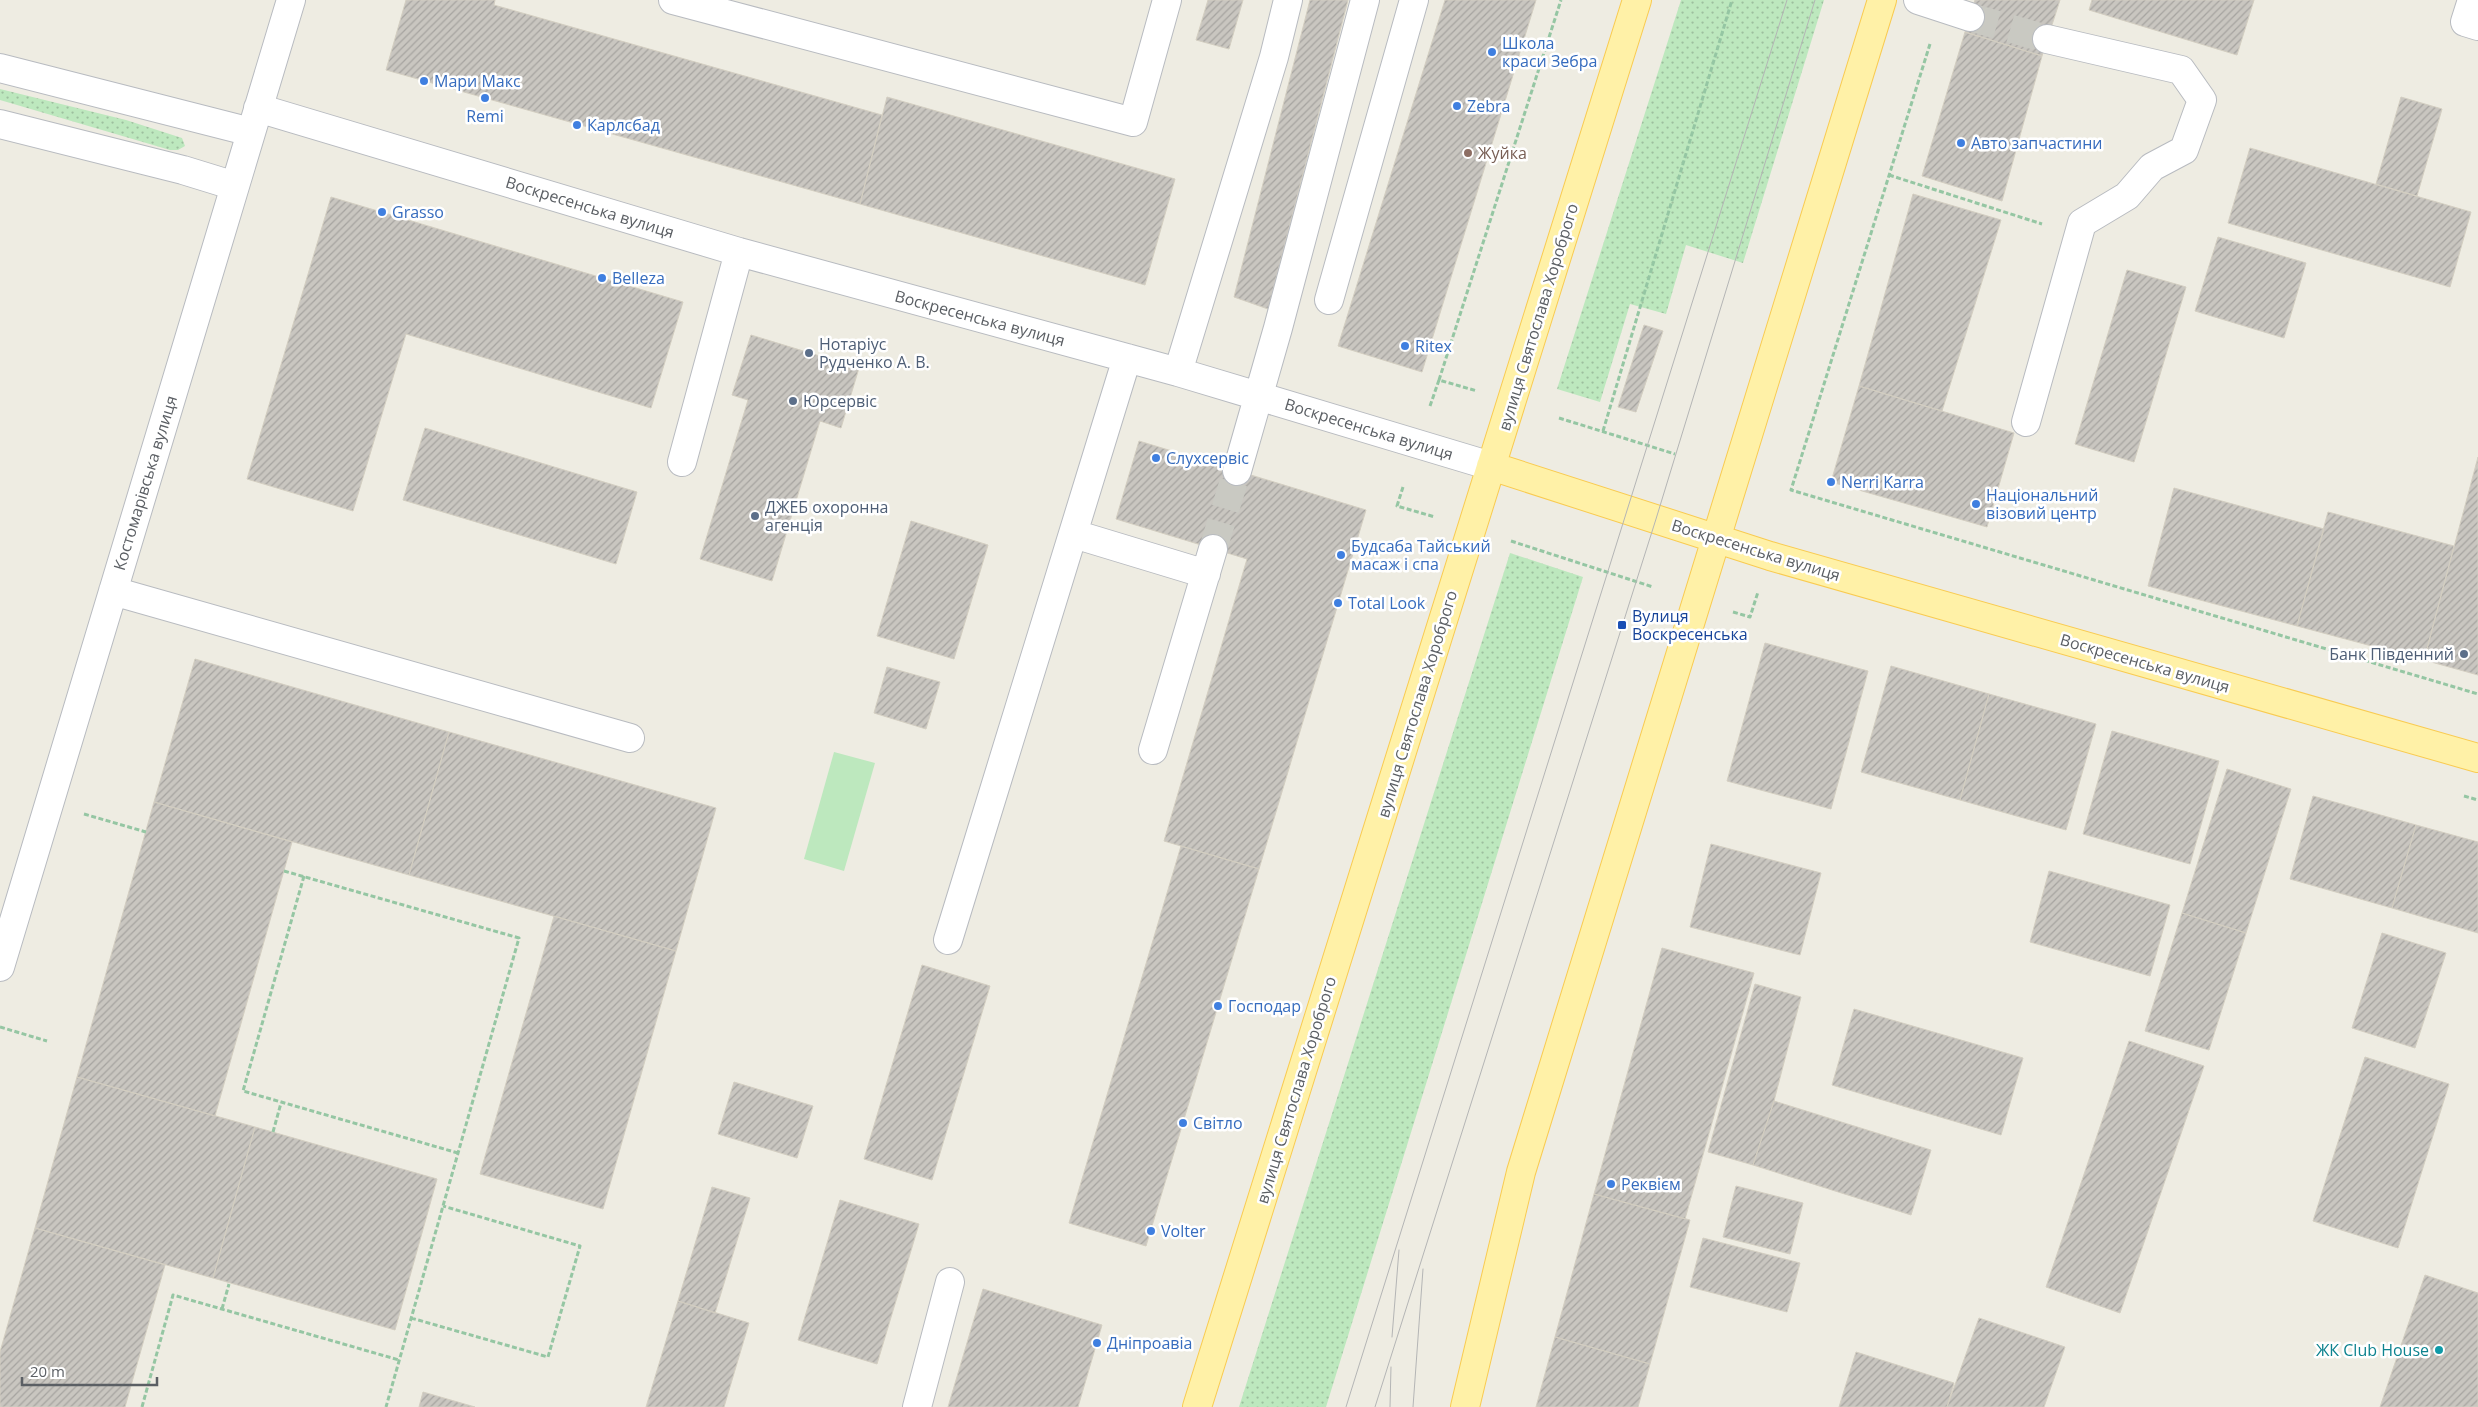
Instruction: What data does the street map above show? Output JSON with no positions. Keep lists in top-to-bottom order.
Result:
{
  "streets": {
    "main road": ["Воскресенська вулиця", "вулиця Святослава Хороброго"],
    "street": ["Костомарівська вулиця"]
  },
  "crossings": [
    ["Воскресенська вулиця", "вулиця Святослава Хороброго"],
    ["Воскресенська вулиця", "Костомарівська вулиця"]
  ],
  "places": {
    "other": [
      "Школа краси Зебра",
      "Мари Макс",
      "Remi",
      "Zebra",
      "Карлсбад",
      "Авто запчастини",
      "Жуйка",
      "Grasso",
      "Belleza",
      "Ritex",
      "Нотаріус Рудченко А. В.",
      "Юрсервіс",
      "Слухсервіс",
      "Nerri Karra",
      "Національний візовий центр",
      "ДЖЕБ охоронна агенція",
      "Будсаба Тайський масаж і спа",
      "Total Look",
      "Банк Південний",
      "Господар",
      "Світло",
      "Реквієм",
      "Volter",
      "Дніпроавіа",
      "ЖК Club House"
    ],
    "transit": ["Вулиця Воскресенська"]
  },
  "scale_bar": "20 m"
}
